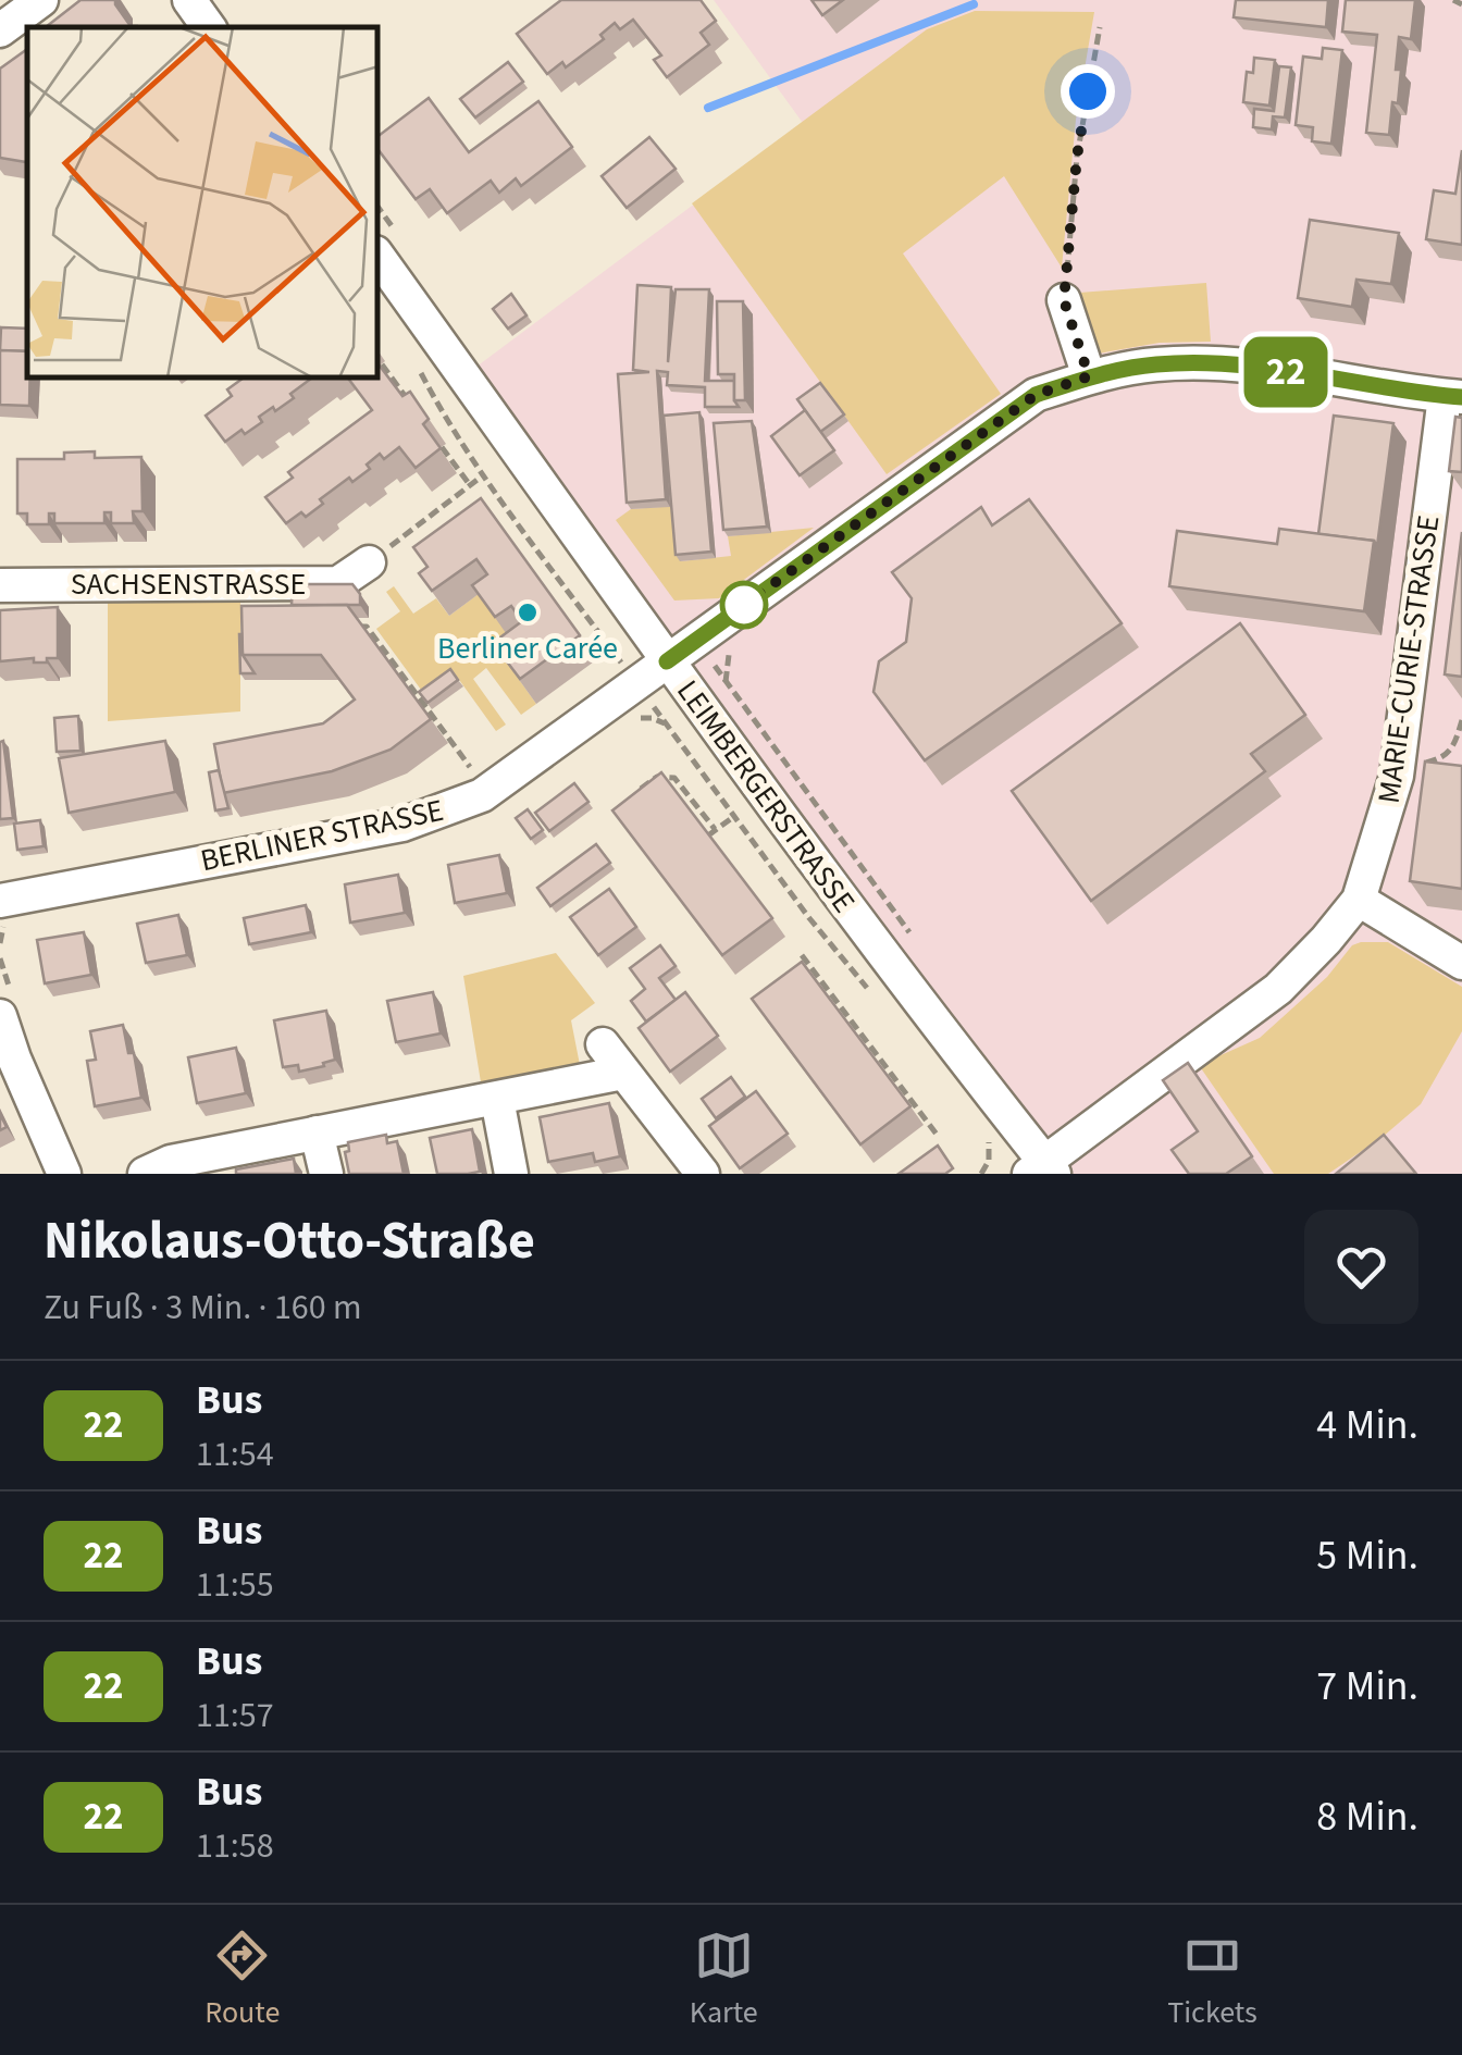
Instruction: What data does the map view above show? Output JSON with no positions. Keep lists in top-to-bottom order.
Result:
{
  "streets": {
    "street": [
      "SACHSENSTRASSE",
      "MARIE-CURIE-STRASSE",
      "LEIMBERGERSTRASSE",
      "BERLINER STRASSE"
    ]
  },
  "crossings": [
    ["MARIE-CURIE-STRASSE", "LEIMBERGERSTRASSE"],
    ["MARIE-CURIE-STRASSE", "BERLINER STRASSE"],
    ["LEIMBERGERSTRASSE", "BERLINER STRASSE"]
  ],
  "places": ["Berliner Carée"],
  "lines": ["bus line 22"],
  "page": {
    "on_map": "22",
    "heading": ["Nikolaus-Otto-Straße", "Zu Fuß · 3 Min. · 160 m"],
    "list": [
      {
        "mark": "22",
        "name": "Bus",
        "note": "11:54",
        "value": "4 Min."
      },
      {
        "mark": "22",
        "name": "Bus",
        "note": "11:55",
        "value": "5 Min."
      },
      {
        "mark": "22",
        "name": "Bus",
        "note": "11:57",
        "value": "7 Min."
      },
      {
        "mark": "22",
        "name": "Bus",
        "note": "11:58",
        "value": "8 Min."
      }
    ],
    "tabs": ["Route", "Karte", "Tickets"]
  }
}
